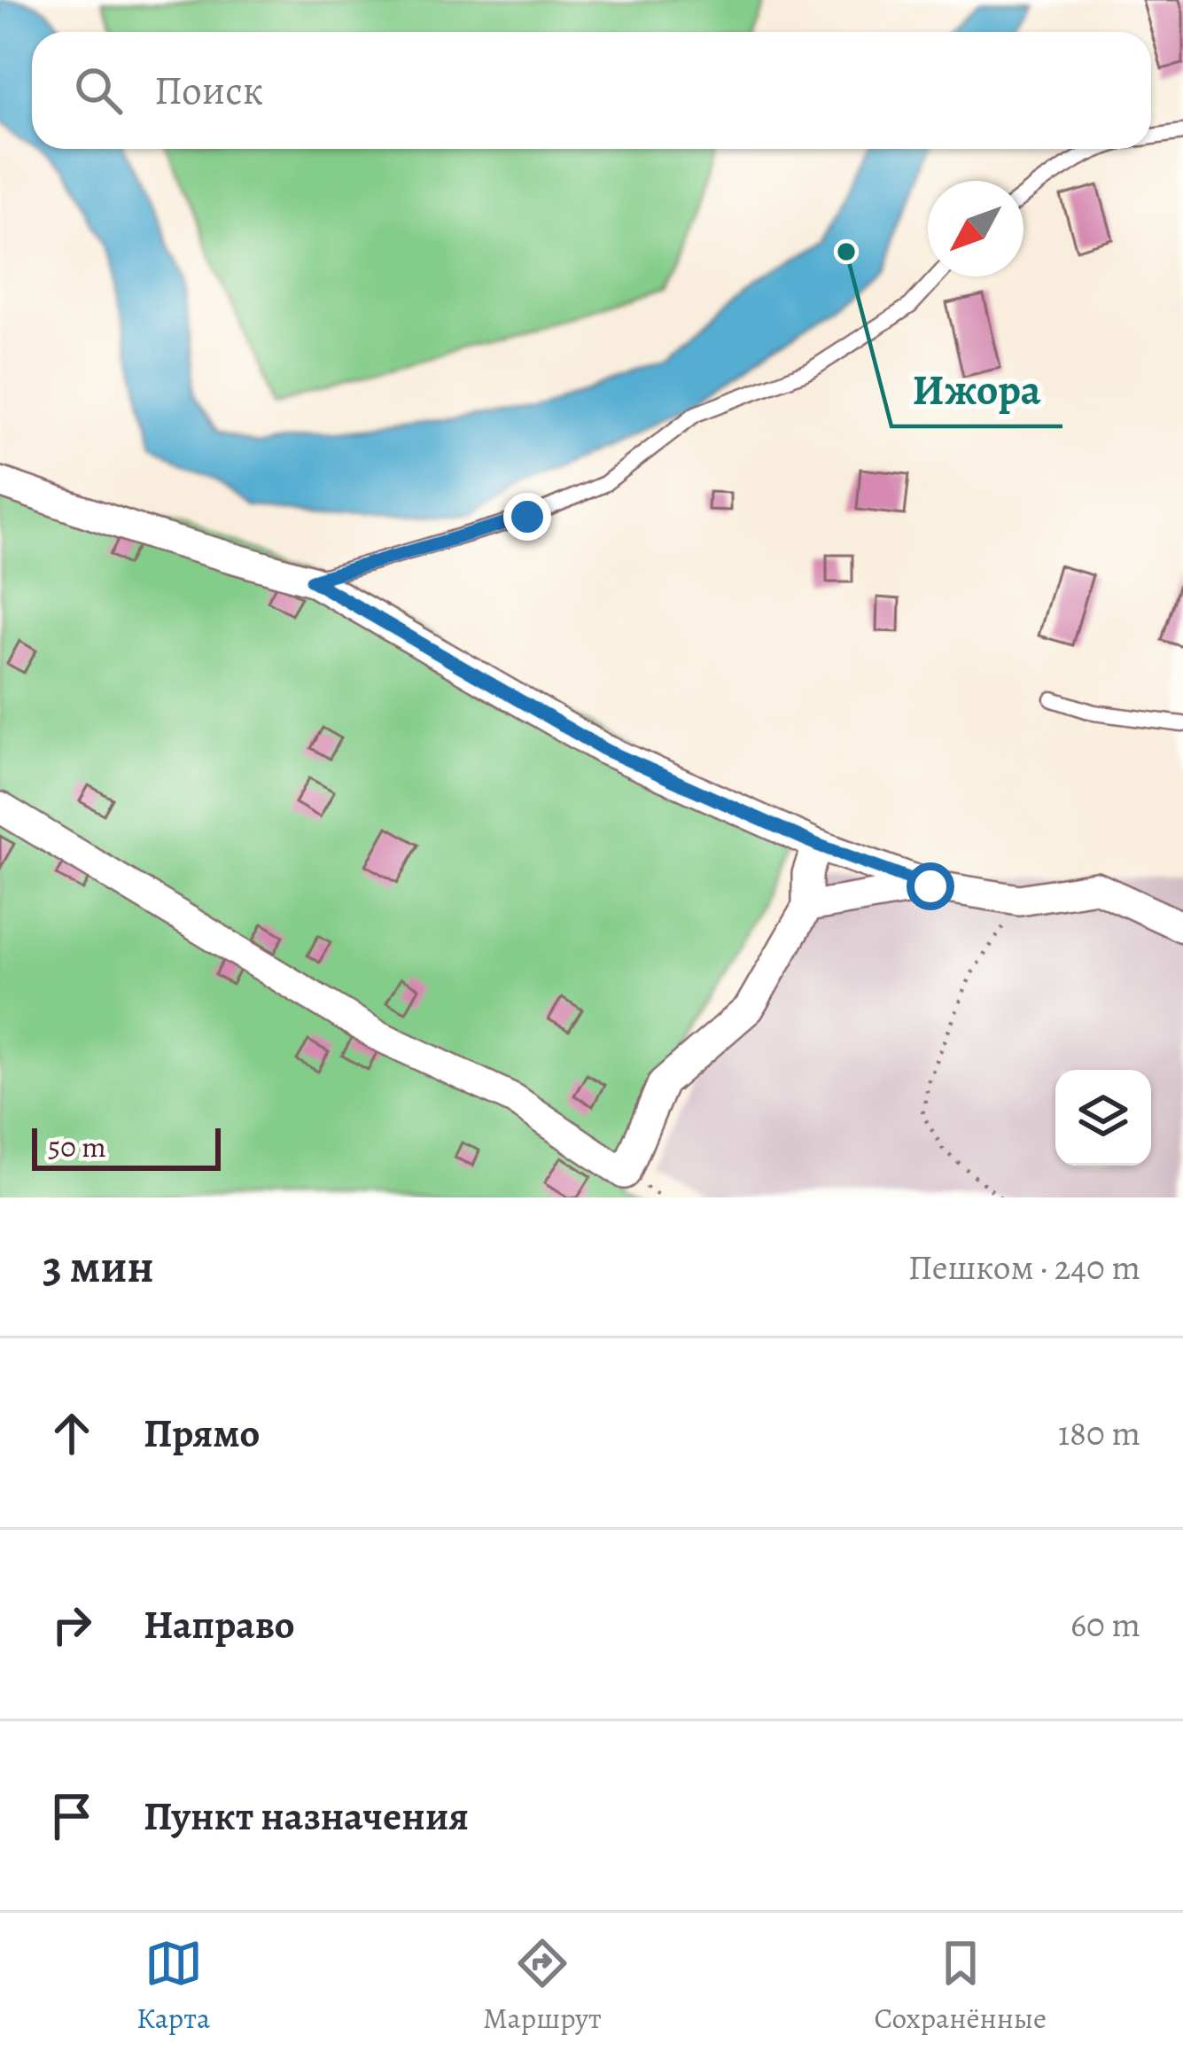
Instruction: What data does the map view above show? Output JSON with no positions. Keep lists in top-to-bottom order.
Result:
{
  "places": ["Ижора"],
  "scale_bar": "50 m",
  "north": "bottom left",
  "page": {
    "search": "Поиск",
    "scale": "50 m",
    "heading": ["3 мин", "Пешком · 240 m"],
    "list": [
      ["Прямо", "180 m"],
      ["Направо", "60 m"],
      "Пункт назначения"
    ],
    "nav": ["Карта", "Маршрут", "Сохранённые"]
  }
}
